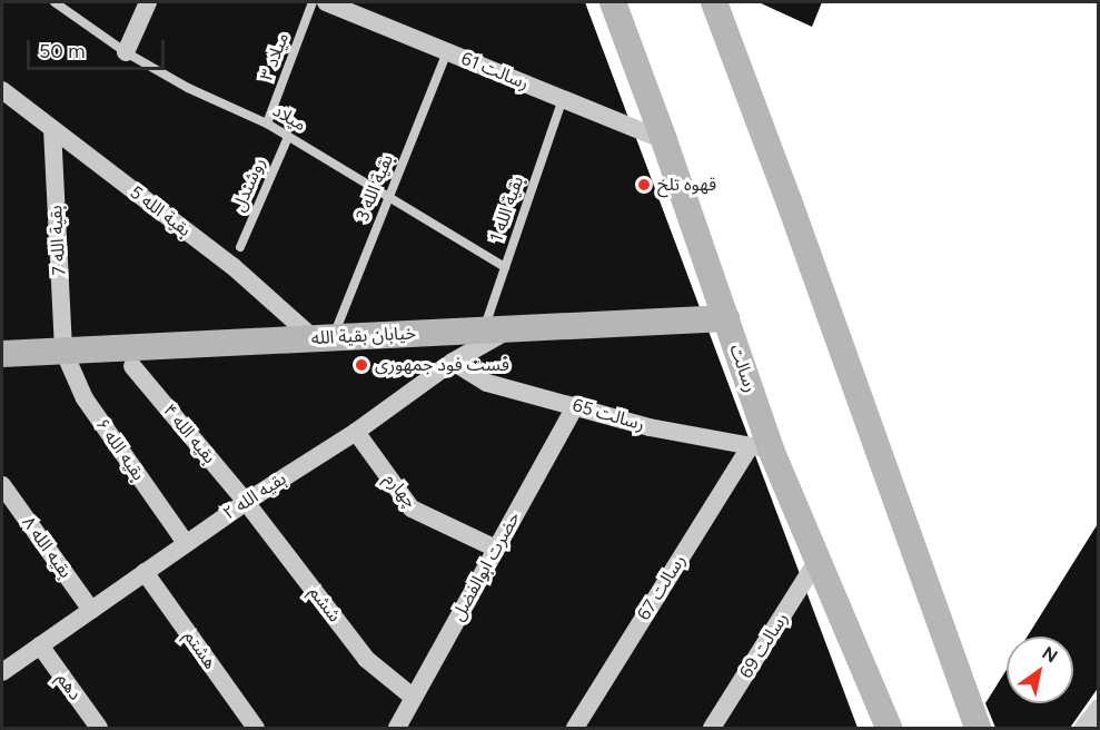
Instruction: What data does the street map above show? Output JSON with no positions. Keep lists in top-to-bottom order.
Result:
{
  "streets": {
    "main road": ["خیابان بقیة الله", "رسالت"],
    "street": [
      "رسالت 61",
      "بقیة الله 5",
      "بقیة الله 7",
      "رسالت 65",
      "بقیه الله ۴",
      "بقیه الله ۶",
      "چهارم",
      "بقیه الله ۲",
      "بقیه الله ۸",
      "حضرت ابوالفضل",
      "رسالت 67",
      "ششم",
      "رسالت 69",
      "هشتم",
      "دهم"
    ],
    "lane": [
      "میلاد ۳",
      "میلاد",
      "روشندل",
      "بقیة الله 3",
      "بقیة الله 1"
    ]
  },
  "crossings": [
    ["میلاد ۳", "میلاد"],
    ["رسالت 61", "بقیة الله 3"],
    ["رسالت 61", "بقیة الله 1"],
    ["رسالت 61", "رسالت"],
    ["میلاد", "روشندل"],
    ["میلاد", "بقیة الله 3"],
    ["میلاد", "بقیة الله 1"],
    ["بقیة الله 3", "بقیة الله 5"],
    ["بقیة الله 3", "خیابان بقیة الله"],
    ["بقیة الله 1", "خیابان بقیة الله"],
    ["بقیة الله 5", "بقیة الله 7"],
    ["بقیة الله 5", "خیابان بقیة الله"],
    ["بقیة الله 7", "خیابان بقیة الله"],
    ["بقیة الله 7", "بقیه الله ۶"],
    ["خیابان بقیة الله", "رسالت"],
    ["خیابان بقیة الله", "بقیه الله ۶"],
    ["خیابان بقیة الله", "بقیه الله ۲"],
    ["رسالت", "رسالت 65"],
    ["رسالت", "رسالت 67"],
    ["رسالت", "رسالت 69"],
    ["رسالت 65", "بقیه الله ۲"],
    ["رسالت 65", "حضرت ابوالفضل"],
    ["رسالت 65", "رسالت 67"],
    ["بقیه الله ۴", "بقیه الله ۲"],
    ["بقیه الله ۴", "ششم"],
    ["بقیه الله ۶", "بقیه الله ۲"],
    ["چهارم", "بقیه الله ۲"],
    ["چهارم", "حضرت ابوالفضل"],
    ["بقیه الله ۲", "بقیه الله ۸"],
    ["بقیه الله ۲", "ششم"],
    ["بقیه الله ۲", "هشتم"],
    ["بقیه الله ۲", "دهم"],
    ["حضرت ابوالفضل", "ششم"]
  ],
  "places": ["قهوه تلخ", "فست فود جمهوری"],
  "scale_bar": "50 m",
  "north": "top right"
}
